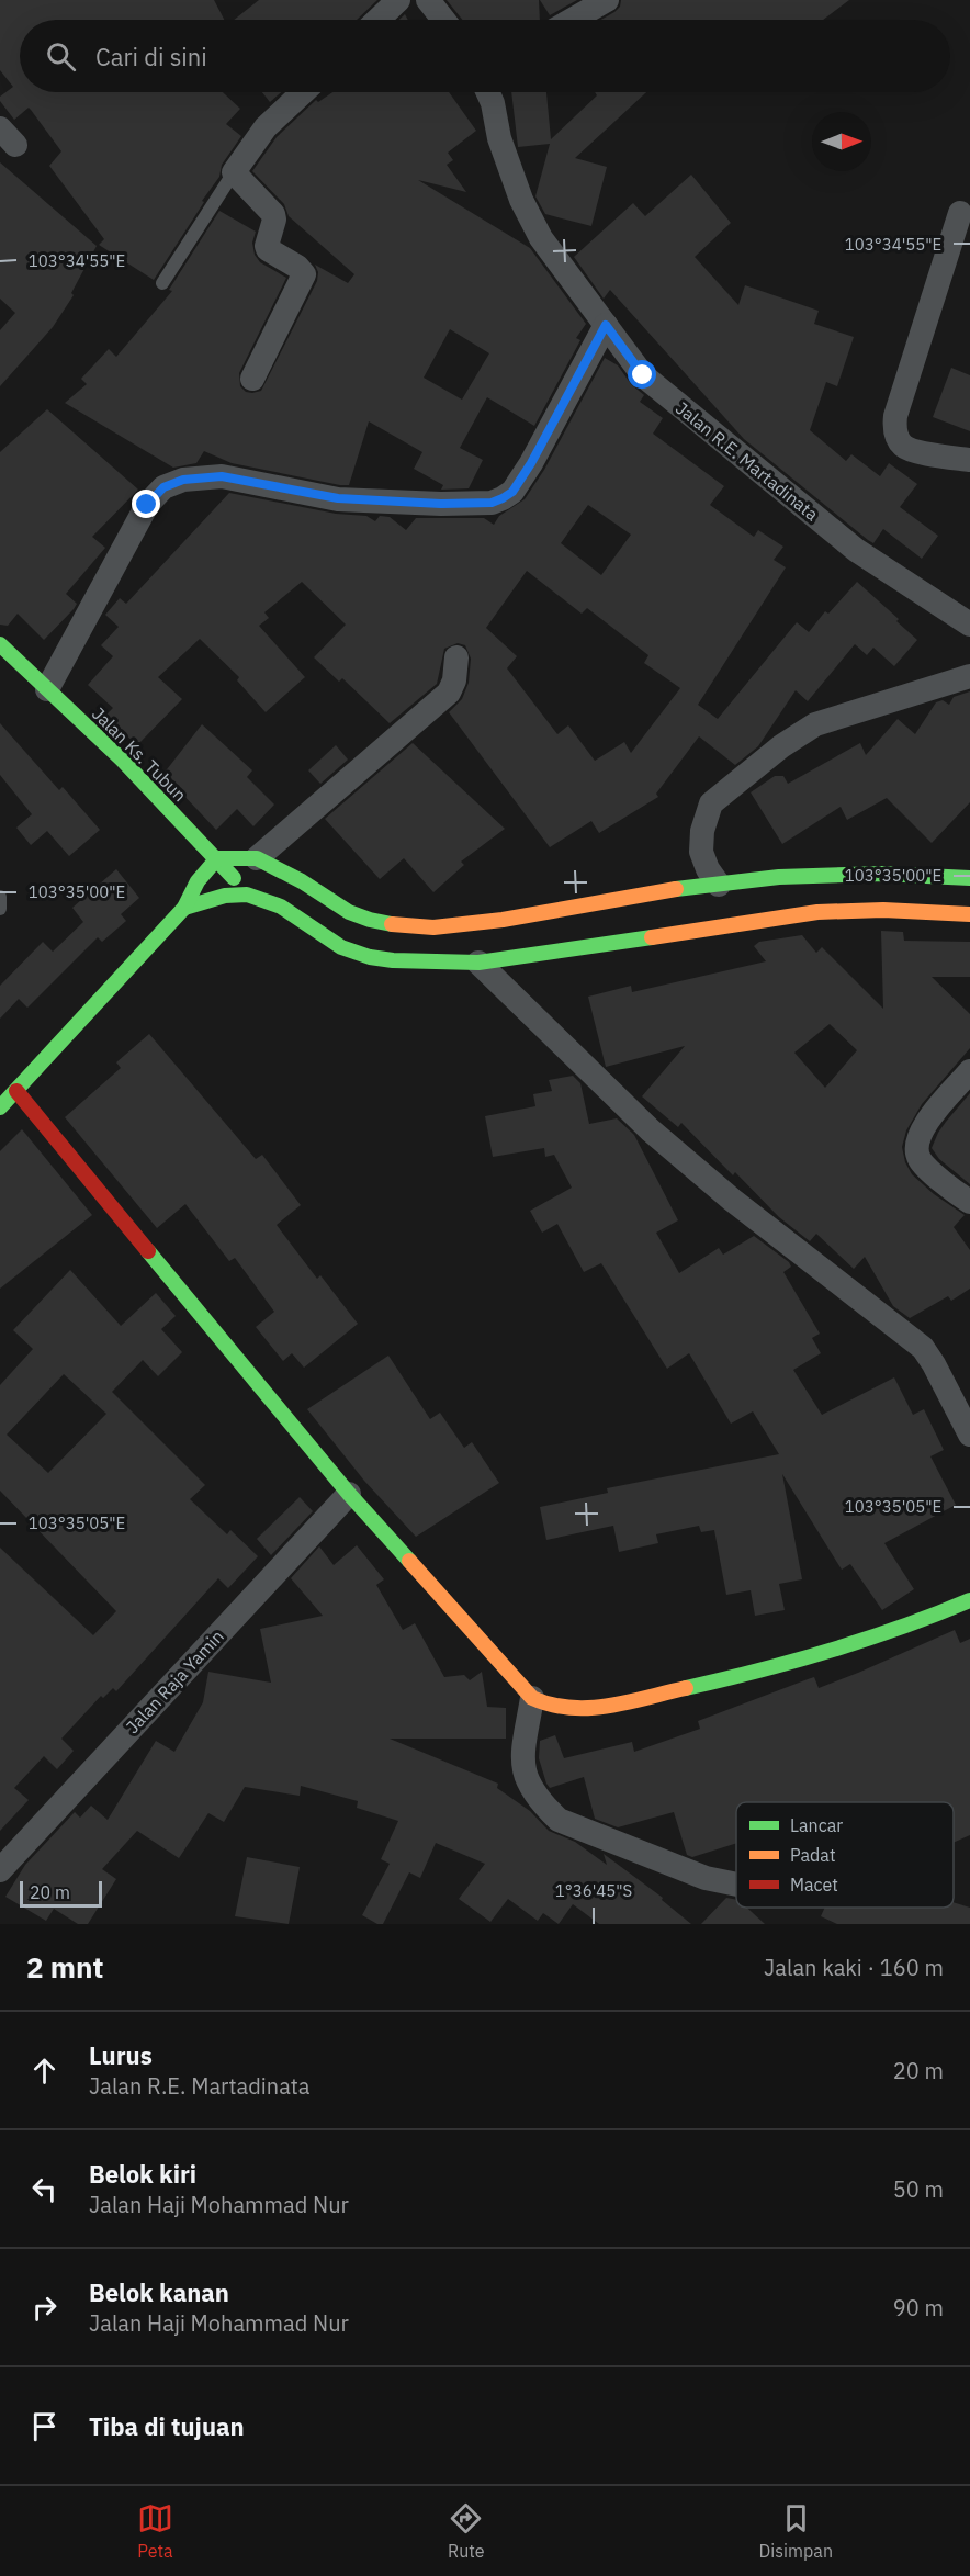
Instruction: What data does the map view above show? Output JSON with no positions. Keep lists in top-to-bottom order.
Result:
{
  "streets": {
    "street": ["Jalan R.E. Martadinata", "Jalan Ks. Tubun", "Jalan Raja Yamin"]
  },
  "legend": ["Lancar", "Padat", "Macet"],
  "scale_bar": "20 m",
  "north": "right",
  "page": {
    "search": "Cari di sini",
    "scale": "20 m",
    "heading": ["2 mnt", "Jalan kaki · 160 m"],
    "list": [
      ["Lurus", "Jalan R.E. Martadinata", "20 m"],
      ["Belok kiri", "Jalan Haji Mohammad Nur", "50 m"],
      ["Belok kanan", "Jalan Haji Mohammad Nur", "90 m"],
      "Tiba di tujuan"
    ],
    "nav": ["Peta", "Rute", "Disimpan"]
  },
  "coordinates": [
    "103°34'55\"E",
    "103°35'00\"E",
    "103°35'05\"E",
    "1°36'45\"S"
  ]
}
